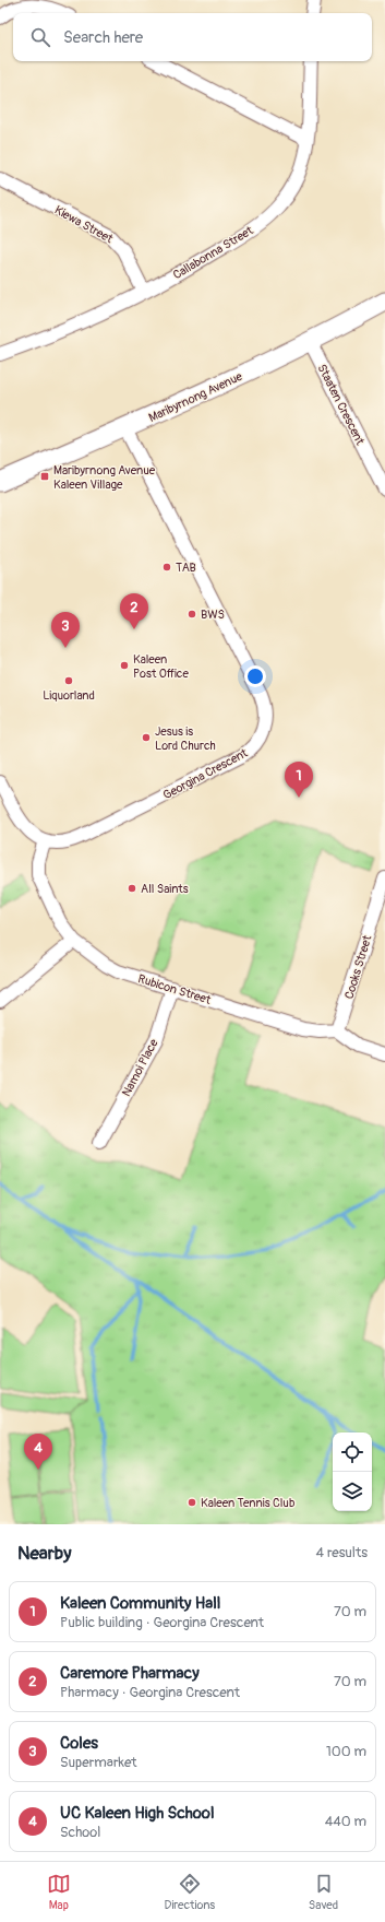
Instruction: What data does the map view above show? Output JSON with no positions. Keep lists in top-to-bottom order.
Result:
{
  "streets": {
    "street": [
      "Kiewa Street",
      "Callabonna Street",
      "Maribyrnong Avenue",
      "Staaten Crescent",
      "Georgina Crescent",
      "Cooks Street",
      "Rubicon Street",
      "Namoi Place"
    ]
  },
  "crossings": [
    ["Kiewa Street", "Callabonna Street"],
    ["Maribyrnong Avenue", "Staaten Crescent"],
    ["Maribyrnong Avenue", "Georgina Crescent"],
    ["Georgina Crescent", "Rubicon Street"],
    ["Cooks Street", "Rubicon Street"],
    ["Rubicon Street", "Namoi Place"]
  ],
  "places": {
    "transit": ["Maribyrnong Avenue Kaleen Village"],
    "other": [
      "TAB",
      "BWS",
      "Kaleen Post Office",
      "Liquorland",
      "Jesus is Lord Church",
      "All Saints",
      "Kaleen Tennis Club"
    ]
  },
  "page": {
    "search": "Search here",
    "pins": [
      "2",
      "3",
      "1",
      "4"
    ],
    "heading": ["Nearby", "4 results"],
    "list": [
      {
        "mark": "1",
        "name": "Kaleen Community Hall",
        "note": "Public building · Georgina Crescent",
        "value": "70 m"
      },
      {
        "mark": "2",
        "name": "Caremore Pharmacy",
        "note": "Pharmacy · Georgina Crescent",
        "value": "70 m"
      },
      {
        "mark": "3",
        "name": "Coles",
        "note": "Supermarket",
        "value": "100 m"
      },
      {
        "mark": "4",
        "name": "UC Kaleen High School",
        "note": "School",
        "value": "440 m"
      }
    ],
    "nav": ["Map", "Directions", "Saved"]
  }
}
